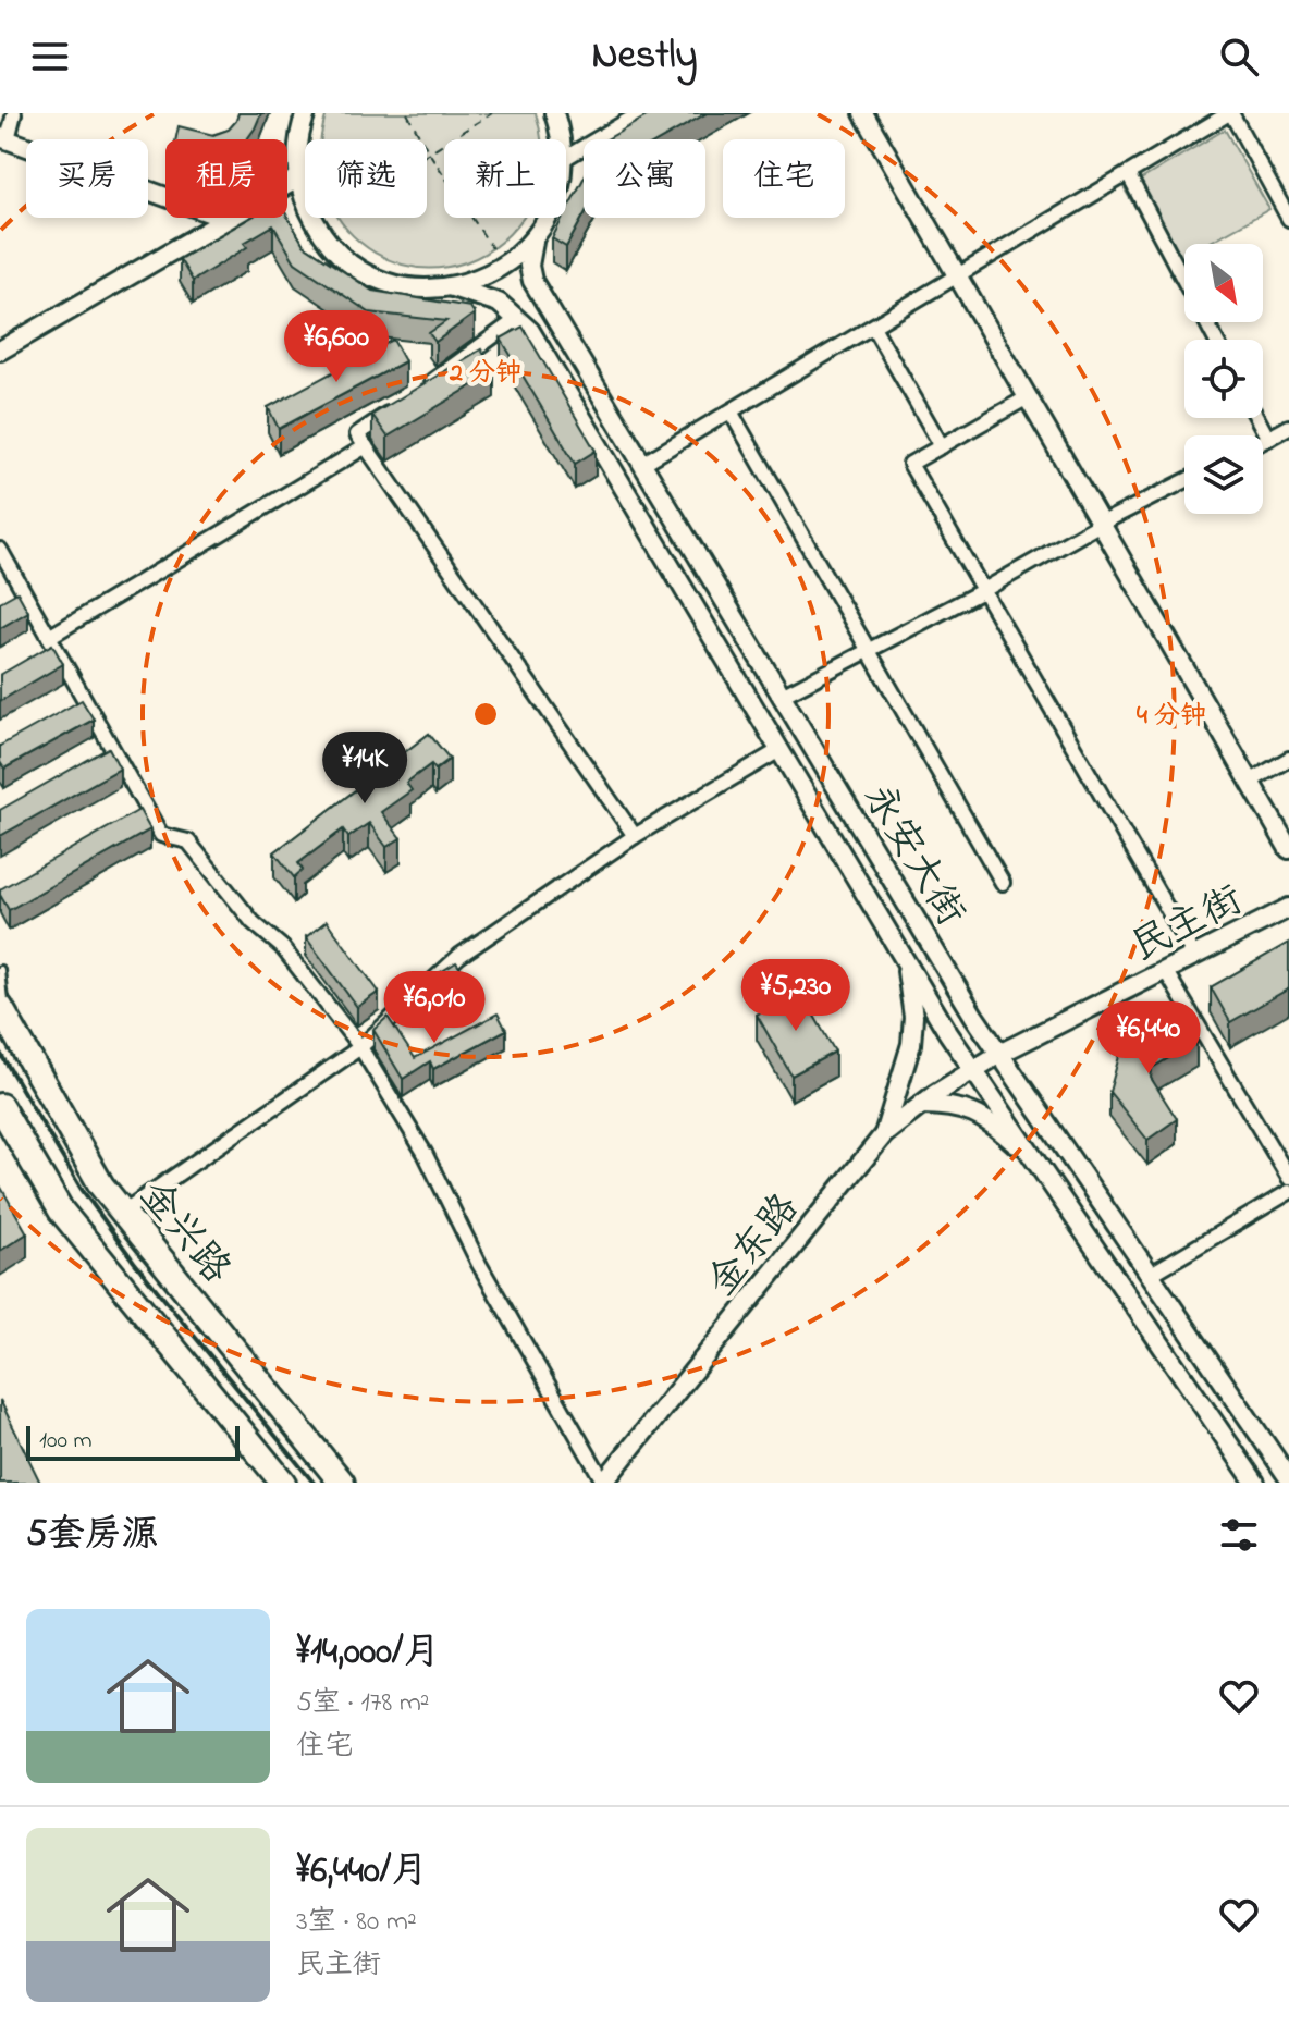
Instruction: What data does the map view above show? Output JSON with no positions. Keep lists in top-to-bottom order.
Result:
{
  "streets": {
    "highway": ["金兴路"],
    "main road": ["永安大街", "民主街", "金东路"]
  },
  "crossings": [
    ["永安大街", "民主街"],
    ["永安大街", "金东路"],
    ["民主街", "金东路"]
  ],
  "scale_bar": "100 m",
  "north": "bottom right",
  "page": {
    "header": "Nestly",
    "chip": [
      "买房",
      "租房",
      "筛选",
      "新上",
      "公寓",
      "住宅"
    ],
    "price": [
      "¥6,600",
      "¥14K",
      "¥5,230",
      "¥6,010",
      "¥6,440"
    ],
    "scale": "100 m",
    "heading": "5套房源",
    "list": [
      {
        "name": "¥14,000/月",
        "note": "5室 · 178 m² · 住宅"
      },
      {
        "name": "¥6,440/月",
        "note": "3室 · 80 m² · 民主街"
      }
    ]
  },
  "rings": ["2 分钟", "4 分钟"]
}
